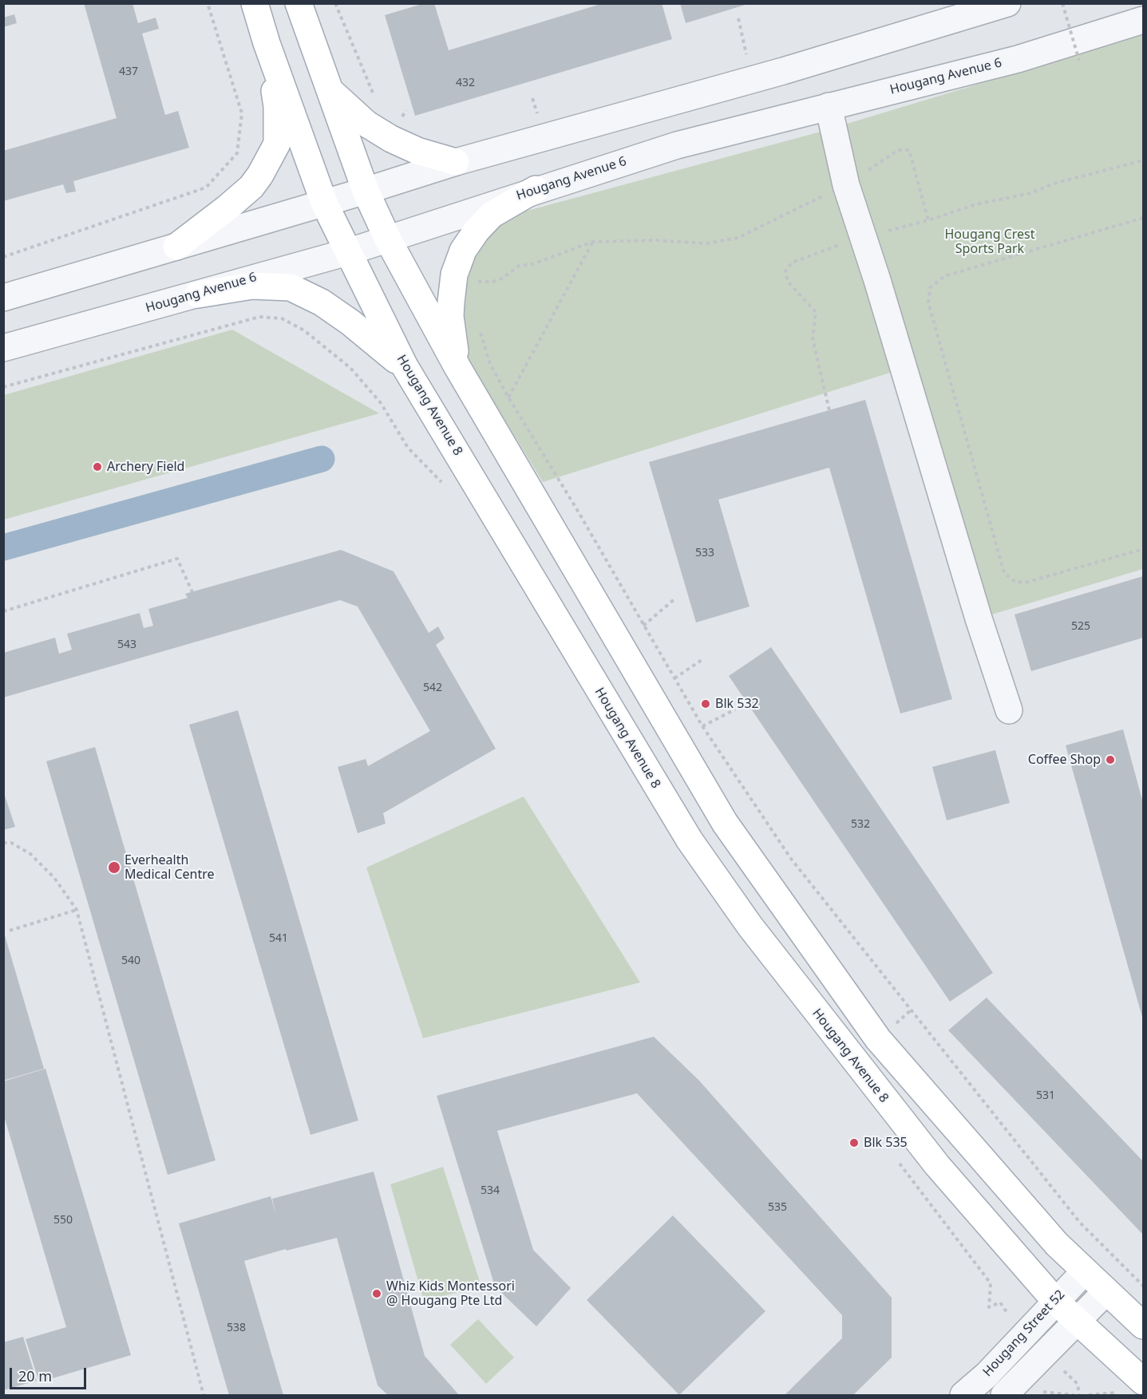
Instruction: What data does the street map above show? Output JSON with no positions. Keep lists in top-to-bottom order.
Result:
{
  "streets": {
    "main road": ["Hougang Avenue 8"],
    "street": ["Hougang Avenue 6", "Hougang Street 52"]
  },
  "crossings": [
    ["Hougang Avenue 6", "Hougang Avenue 8"],
    ["Hougang Avenue 8", "Hougang Street 52"]
  ],
  "parks": ["Hougang Crest Sports Park"],
  "places": [
    "Archery Field",
    "Blk 532",
    "Coffee Shop",
    "Everhealth Medical Centre",
    "Blk 535",
    "Whiz Kids Montessori @ Hougang Pte Ltd"
  ],
  "house_numbers": [
    "437",
    "432",
    "533",
    "525",
    "543",
    "542",
    "532",
    "541",
    "540",
    "531",
    "534",
    "535",
    "550",
    "538"
  ],
  "scale_bar": "20 m"
}
